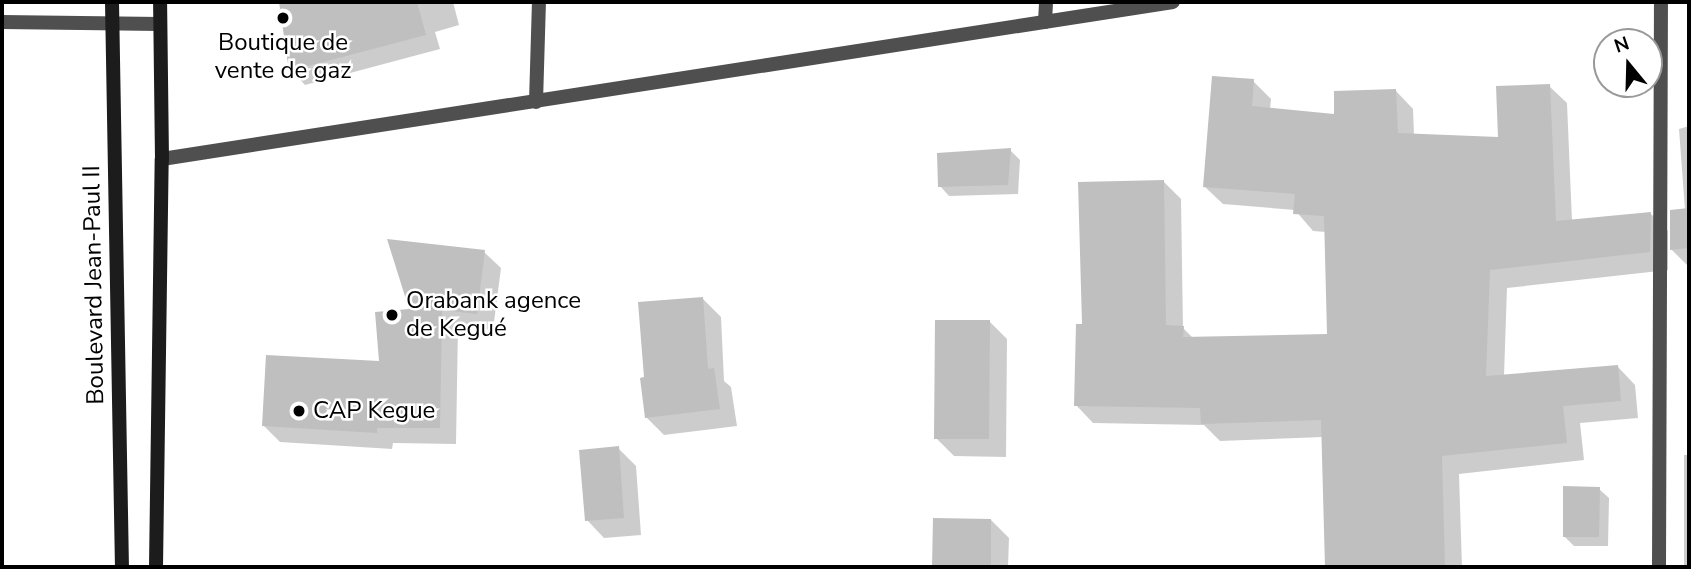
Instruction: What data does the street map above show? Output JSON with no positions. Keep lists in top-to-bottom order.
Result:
{
  "streets": {
    "main road": ["Boulevard Jean-Paul II"]
  },
  "places": ["Boutique de vente de gaz", "Orabank agence de Kegué", "CAP Kegue"],
  "north": "top"
}
